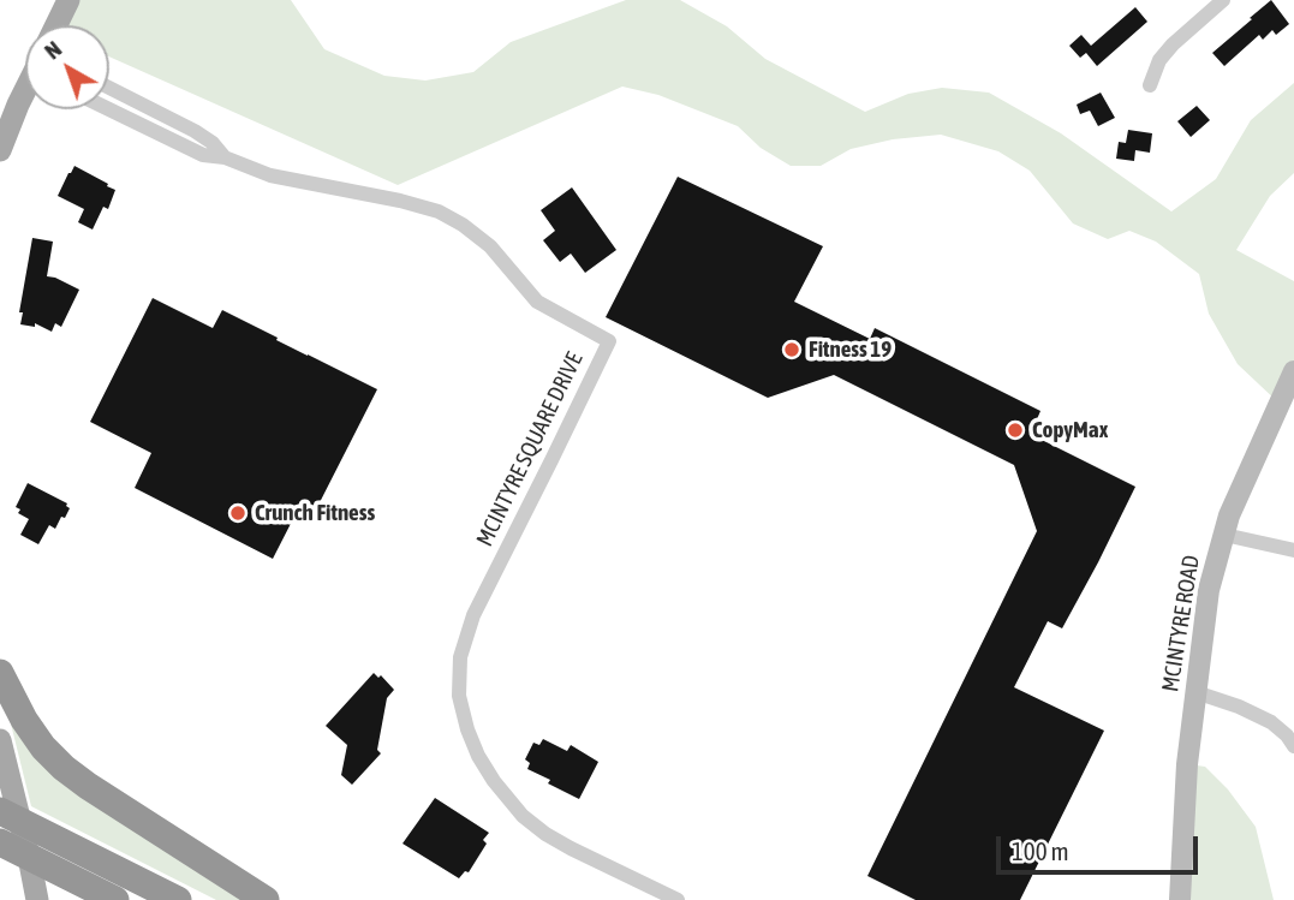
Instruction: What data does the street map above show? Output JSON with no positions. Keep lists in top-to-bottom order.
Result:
{
  "streets": {
    "street": ["MCINTYRE SQUARE DRIVE", "MCINTYRE ROAD"]
  },
  "places": ["Fitness 19", "CopyMax", "Crunch Fitness"],
  "scale_bar": "100 m",
  "north": "top left"
}
